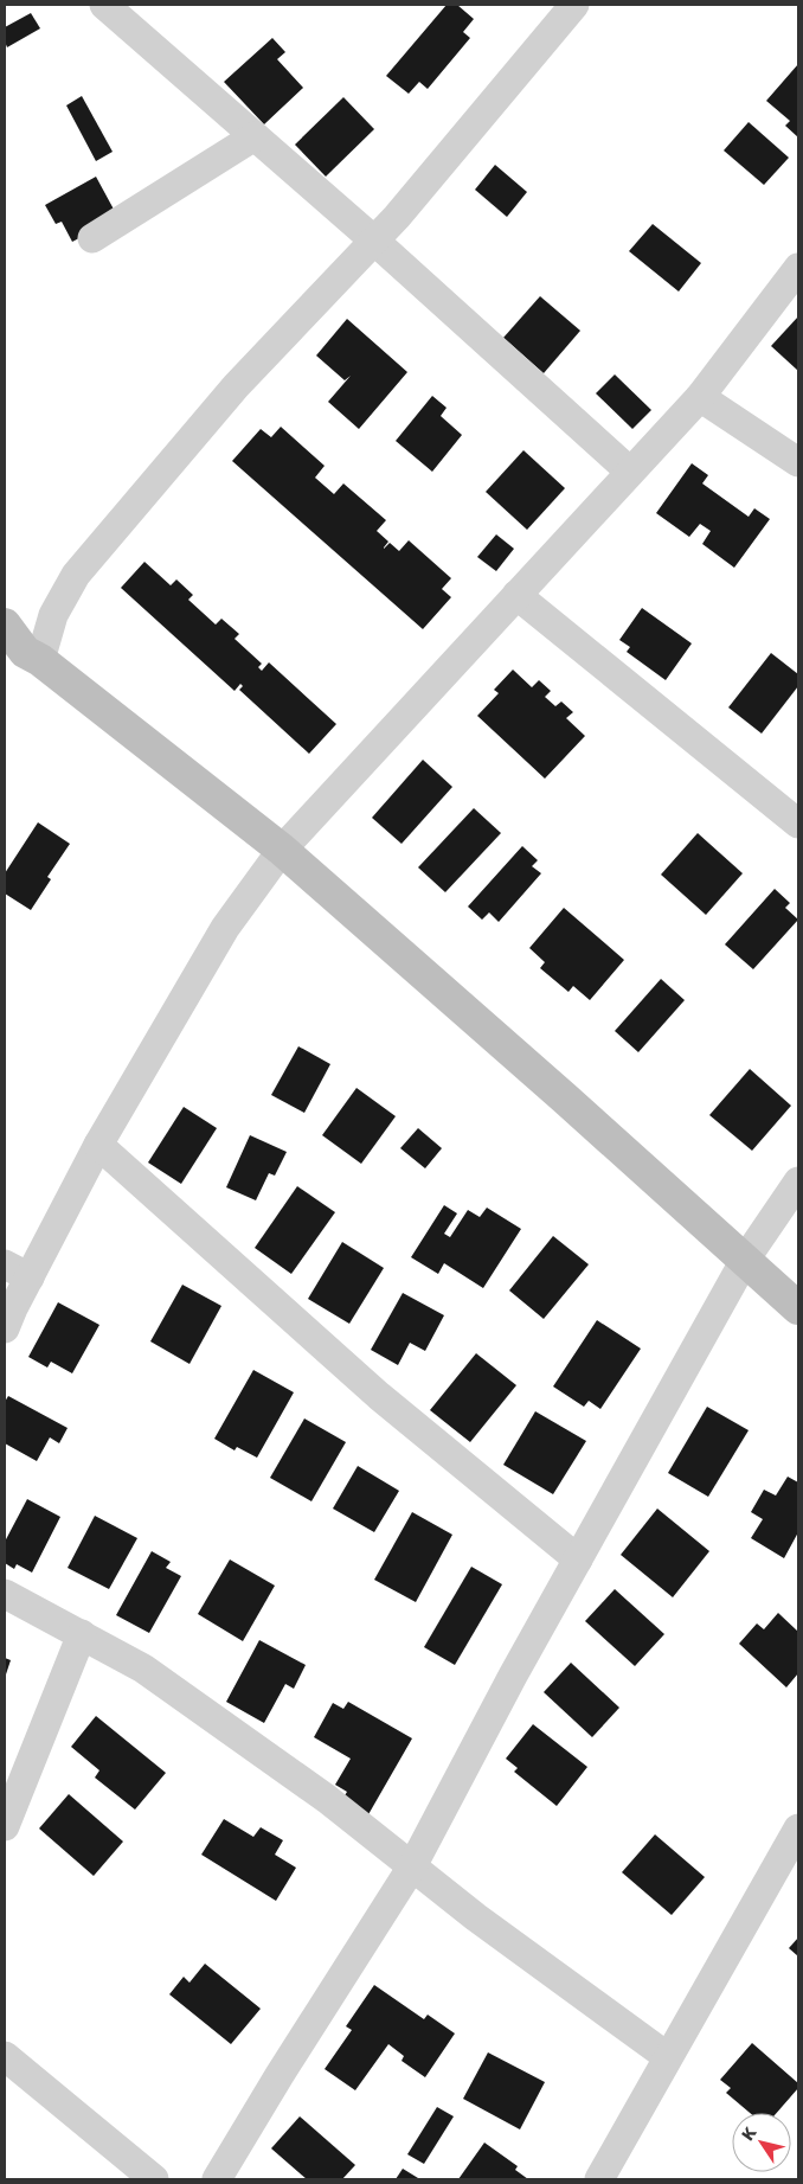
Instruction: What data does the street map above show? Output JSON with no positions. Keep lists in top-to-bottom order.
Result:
{
  "north": "top left"
}
